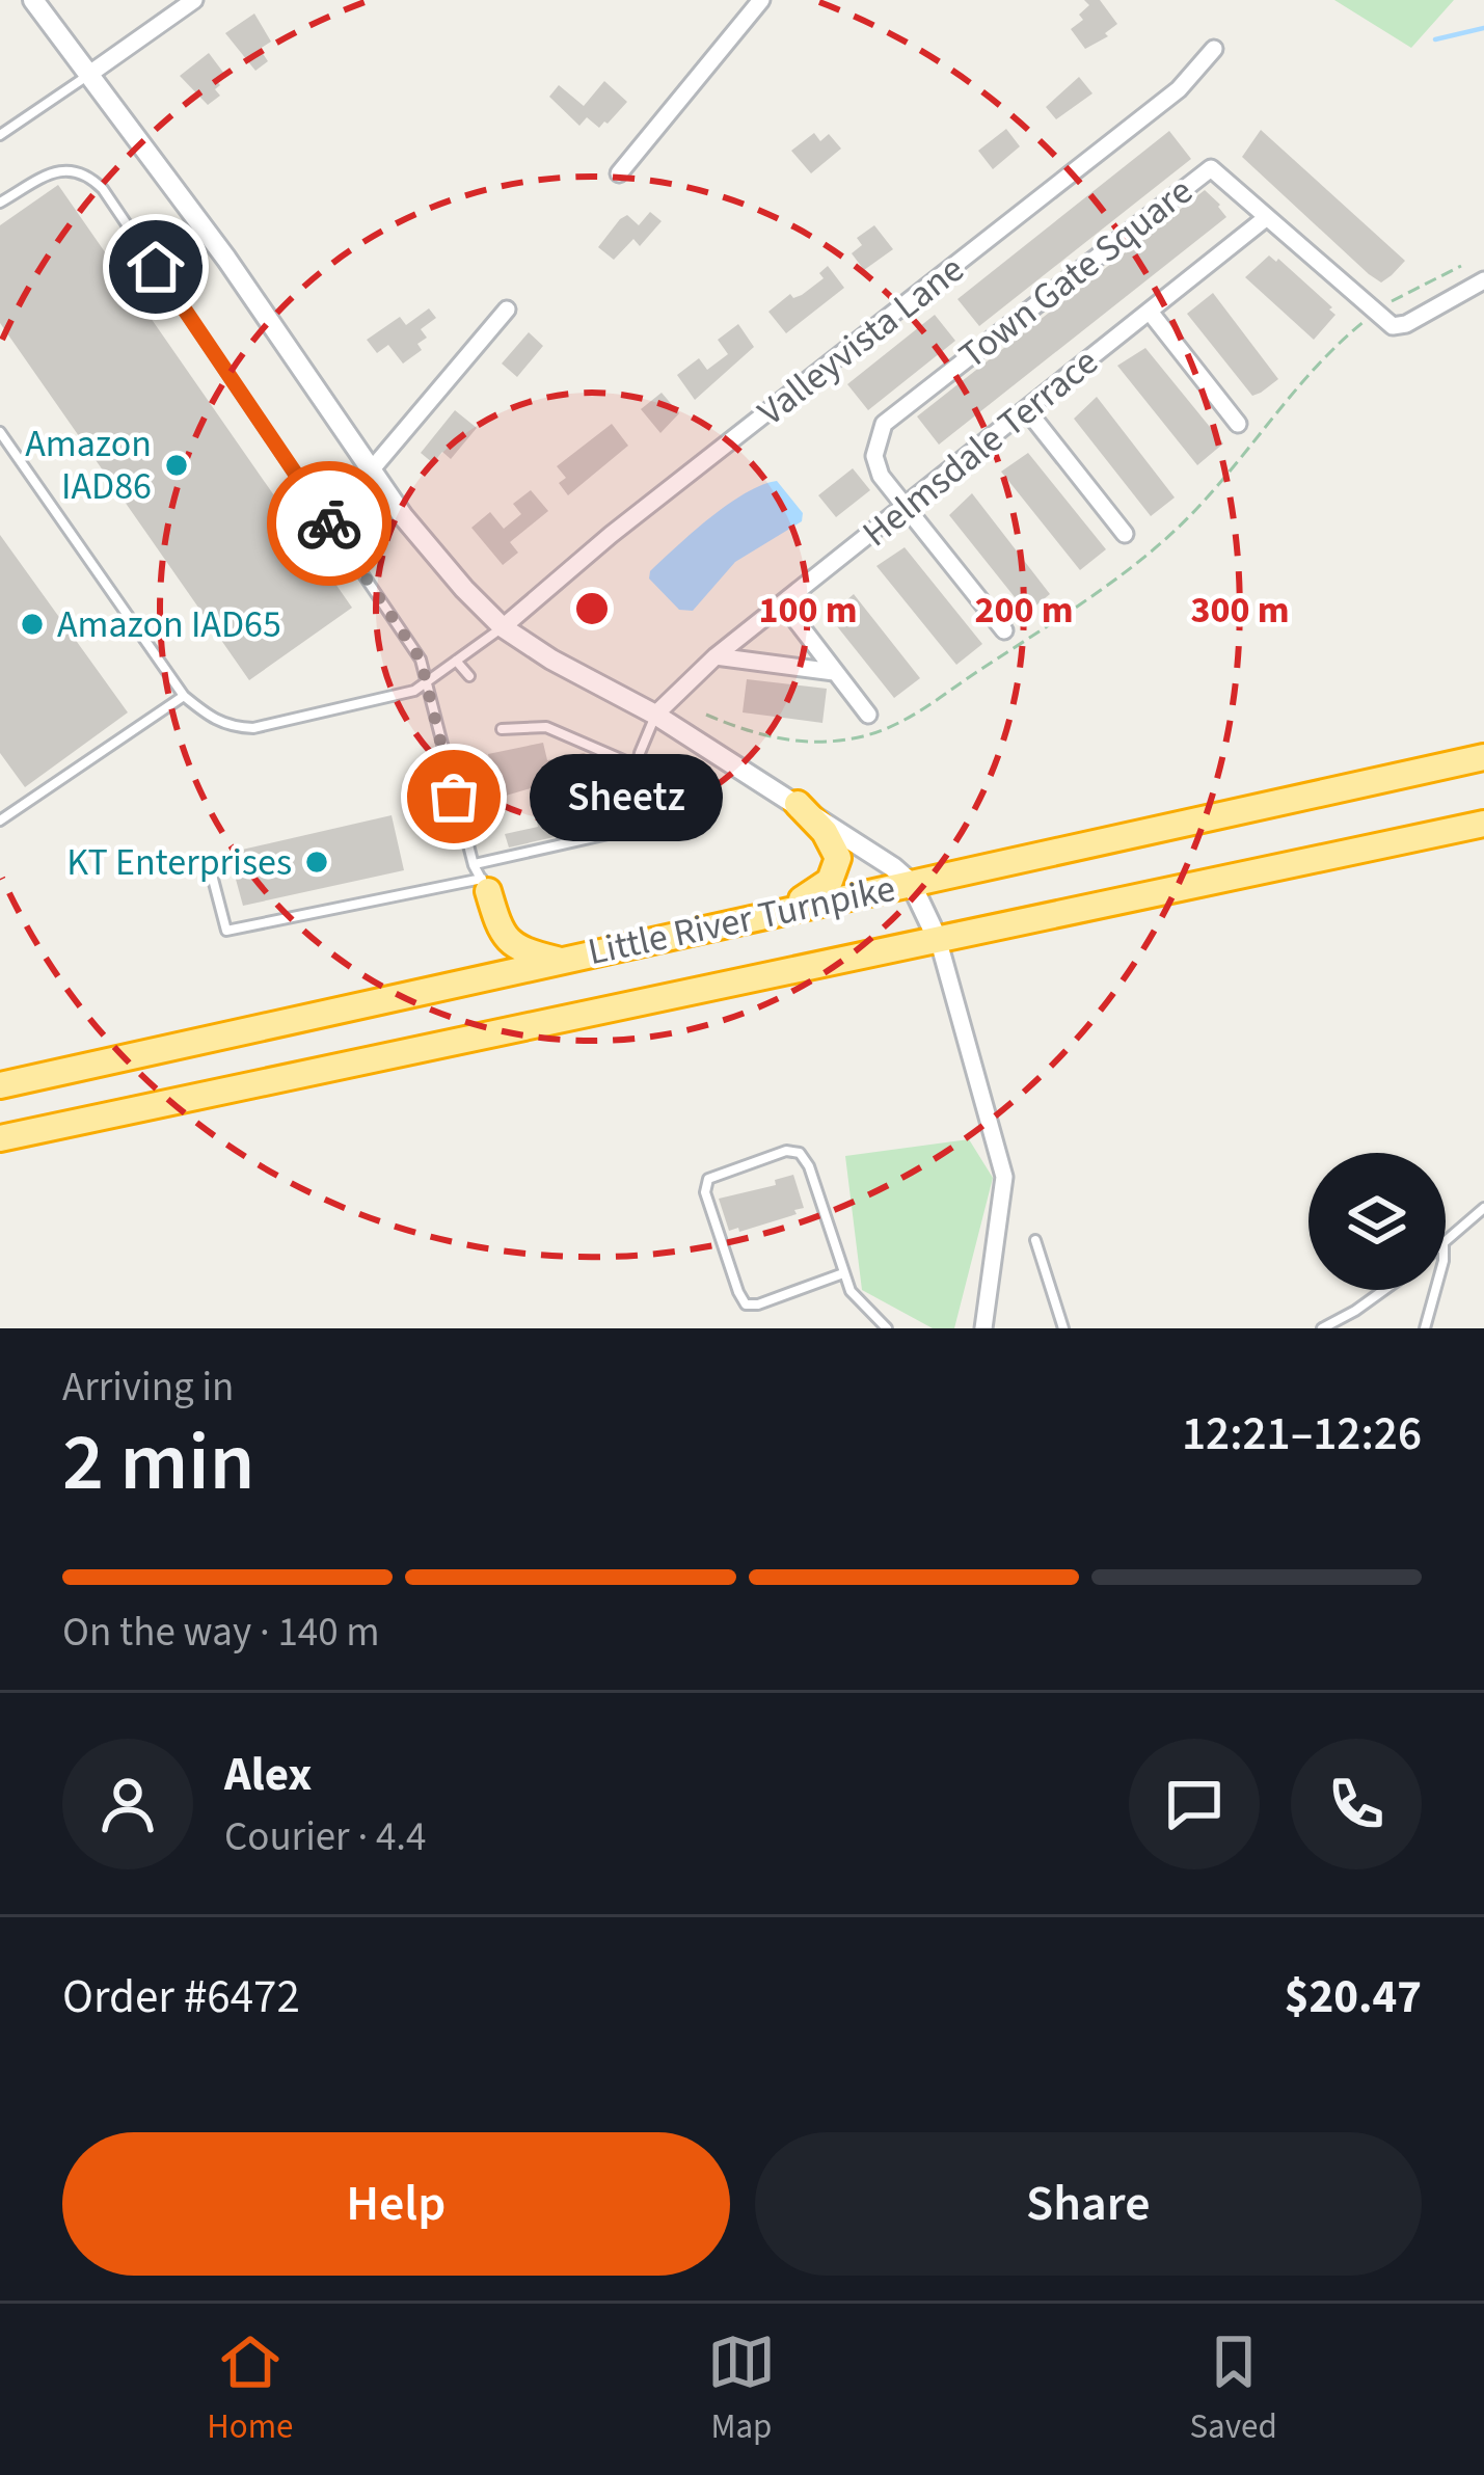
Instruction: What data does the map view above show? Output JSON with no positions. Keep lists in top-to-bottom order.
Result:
{
  "streets": {
    "highway": ["Little River Turnpike"],
    "street": ["Town Gate Square", "Valleyvista Lane", "Helmsdale Terrace"]
  },
  "crossings": [
    ["Town Gate Square", "Helmsdale Terrace"]
  ],
  "places": [
    "Amazon IAD86",
    "Amazon IAD65",
    "Sheetz",
    "KT Enterprises"
  ],
  "page": {
    "bubble": "Sheetz",
    "heading": ["2 min", "Arriving in", "12:21–12:26"],
    "panel": [
      "Alex",
      "Courier · 4.4",
      "Order #6472",
      "$20.47"
    ],
    "bar": "On the way · 140 m",
    "buttons": ["Help", "Share"],
    "tabs": ["Home", "Map", "Saved"]
  },
  "rings": ["100 m", "200 m", "300 m"]
}
